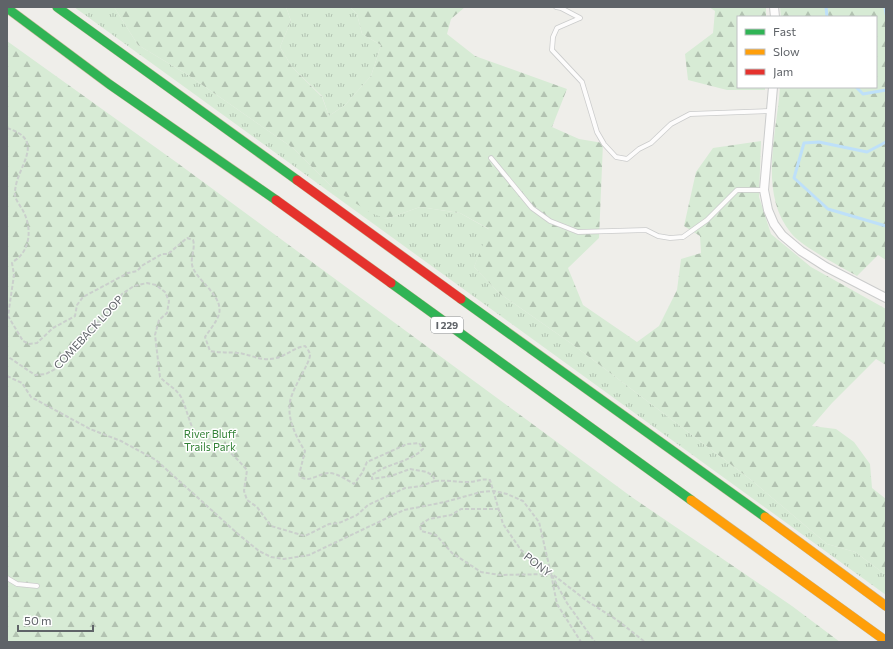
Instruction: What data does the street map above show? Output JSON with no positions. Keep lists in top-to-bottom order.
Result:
{
  "streets": {
    "highway": ["I 229"],
    "path": ["COMEBACK LOOP", "PONY"]
  },
  "crossings": [
    ["COMEBACK LOOP", "PONY"]
  ],
  "parks": ["River Bluff Trails Park"],
  "legend": ["Fast", "Slow", "Jam"],
  "scale_bar": "50 m"
}
